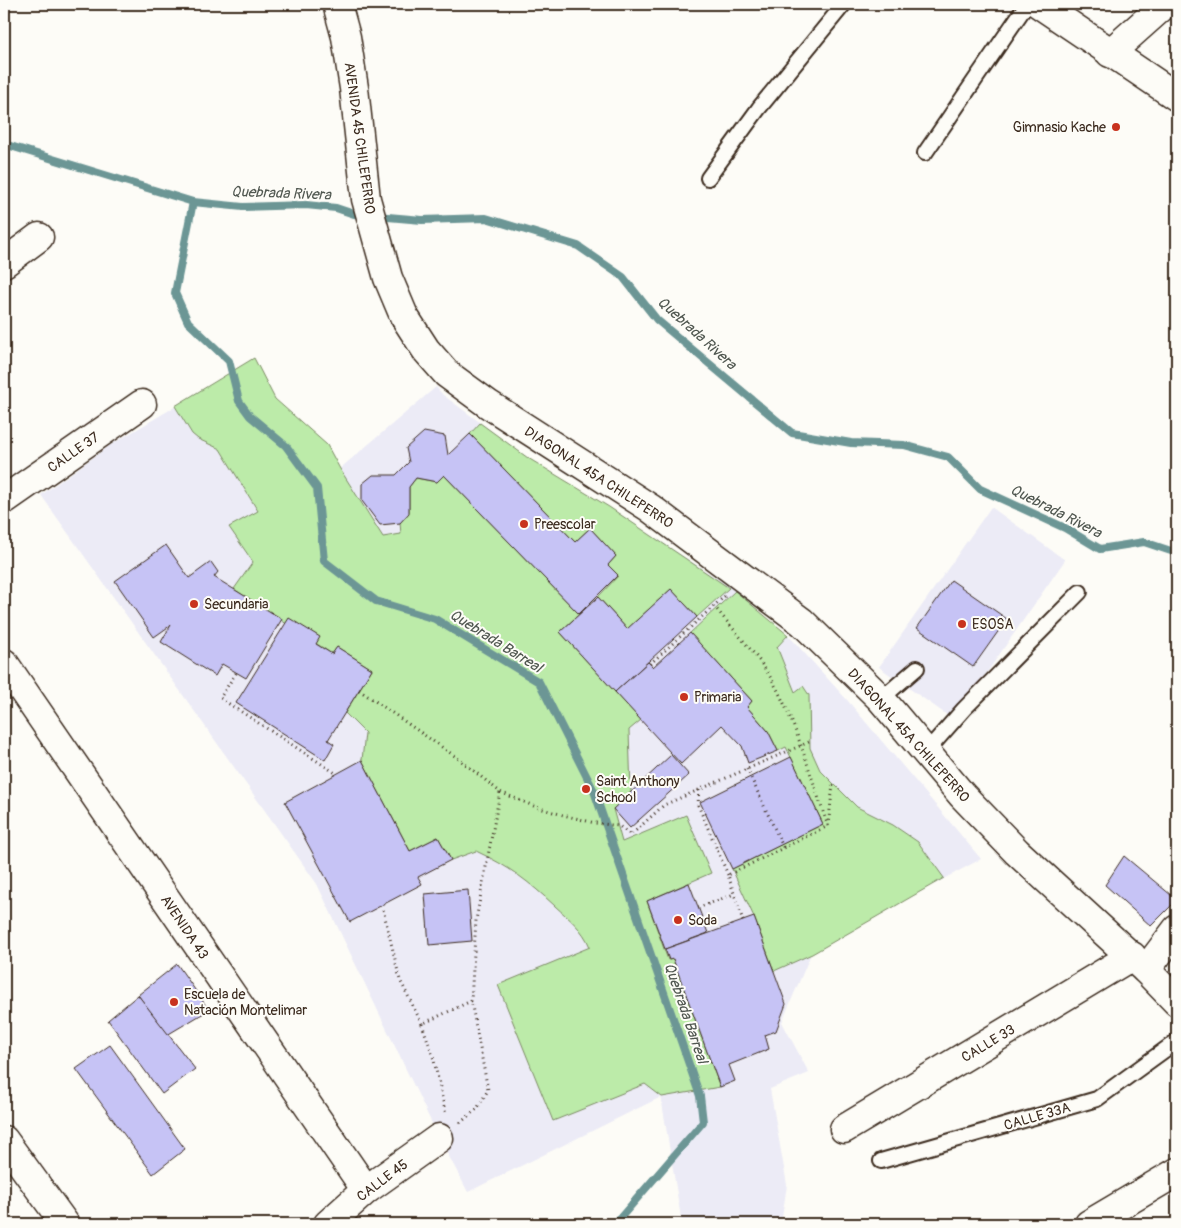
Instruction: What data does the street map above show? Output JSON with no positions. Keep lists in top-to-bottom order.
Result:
{
  "streets": {
    "street": [
      "AVENIDA 45 CHILEPERRO",
      "CALLE 37",
      "DIAGONAL 45A CHILEPERRO",
      "AVENIDA 43",
      "CALLE 33",
      "CALLE 45"
    ],
    "lane": ["CALLE 33A"]
  },
  "crossings": [
    ["AVENIDA 45 CHILEPERRO", "DIAGONAL 45A CHILEPERRO"],
    ["DIAGONAL 45A CHILEPERRO", "CALLE 33"],
    ["AVENIDA 43", "CALLE 45"]
  ],
  "water": ["Quebrada Rivera", "Quebrada Barreal"],
  "places": [
    "Gimnasio Kache",
    "Preescolar",
    "Secundaria",
    "ESOSA",
    "Primaria",
    "Saint Anthony School",
    "Soda",
    "Escuela de Natación Montelimar"
  ]
}
